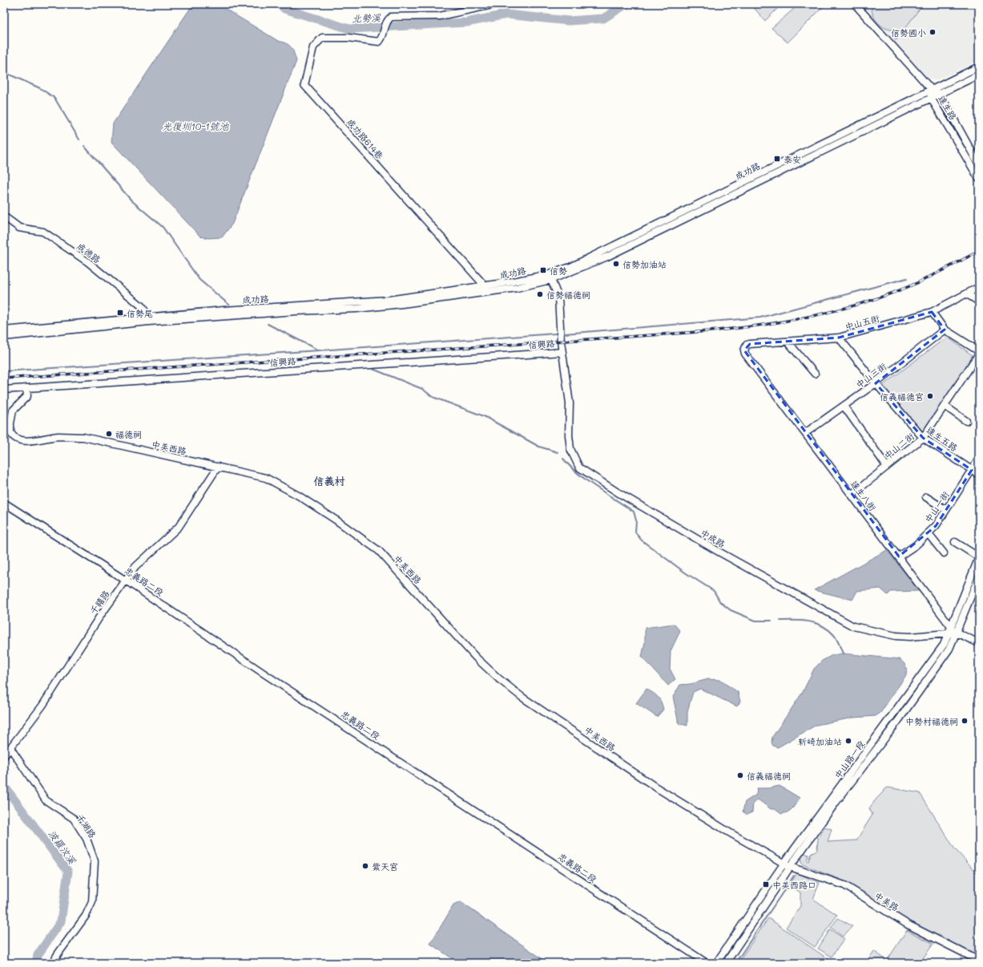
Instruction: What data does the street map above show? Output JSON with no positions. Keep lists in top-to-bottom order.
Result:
{
  "streets": {
    "street": [
      "達生路",
      "成功路614巷",
      "成功路",
      "成德路",
      "中山五街",
      "信興路",
      "中山三街",
      "達生五路",
      "中山二街",
      "中美西路",
      "達生八街",
      "中山一街",
      "中成路",
      "忠義路二段",
      "千禧路",
      "中山路一段",
      "千湖路",
      "中美路"
    ]
  },
  "crossings": [
    ["達生路", "成功路"],
    ["成功路614巷", "成功路"],
    ["成功路", "成德路"],
    ["成功路", "中成路"],
    ["中山五街", "達生五路"],
    ["中山五街", "達生八街"],
    ["信興路", "中美西路"],
    ["信興路", "中成路"],
    ["中山三街", "達生五路"],
    ["中山三街", "達生八街"],
    ["達生五路", "中山二街"],
    ["達生五路", "中山一街"],
    ["中山二街", "達生八街"],
    ["中美西路", "千禧路"],
    ["中美西路", "中山路一段"],
    ["中美西路", "中美路"],
    ["達生八街", "中山一街"],
    ["達生八街", "中成路"],
    ["達生八街", "中山路一段"],
    ["中成路", "中山路一段"],
    ["忠義路二段", "千禧路"],
    ["千禧路", "千湖路"],
    ["中山路一段", "中美路"]
  ],
  "districts": ["信義村"],
  "water": ["北勢溪", "光復圳10-1號池", "波羅汶溪"],
  "places": {
    "other": [
      "信勢國小",
      "信勢加油站",
      "信勢福德祠",
      "信義福德宮",
      "福德祠",
      "中勢村福德祠",
      "新崎加油站",
      "信義福德祠",
      "紫天宮"
    ],
    "transit": [
      "泰安",
      "信勢",
      "信勢尾",
      "中美西路口"
    ]
  }
}
